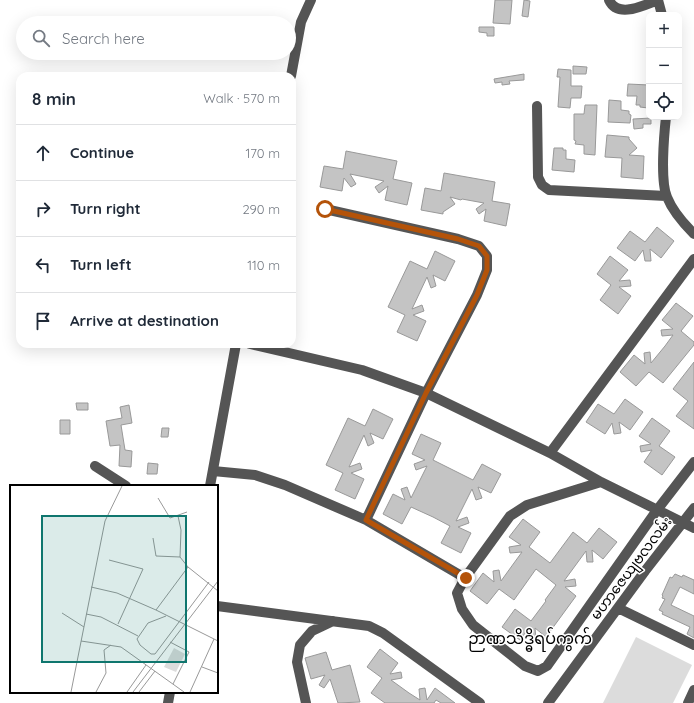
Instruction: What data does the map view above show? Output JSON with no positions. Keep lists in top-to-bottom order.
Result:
{
  "streets": {
    "street": ["မဟာဇေယျဗလလမ်း"]
  },
  "districts": ["ဉာဏသိဒ္ဓိရပ်ကွက်"],
  "page": {
    "map_buttons": ["+", "−"],
    "search": "Search here",
    "heading": ["8 min", "Walk · 570 m"],
    "list": [
      ["Continue", "170 m"],
      ["Turn right", "290 m"],
      ["Turn left", "110 m"],
      "Arrive at destination"
    ]
  }
}
